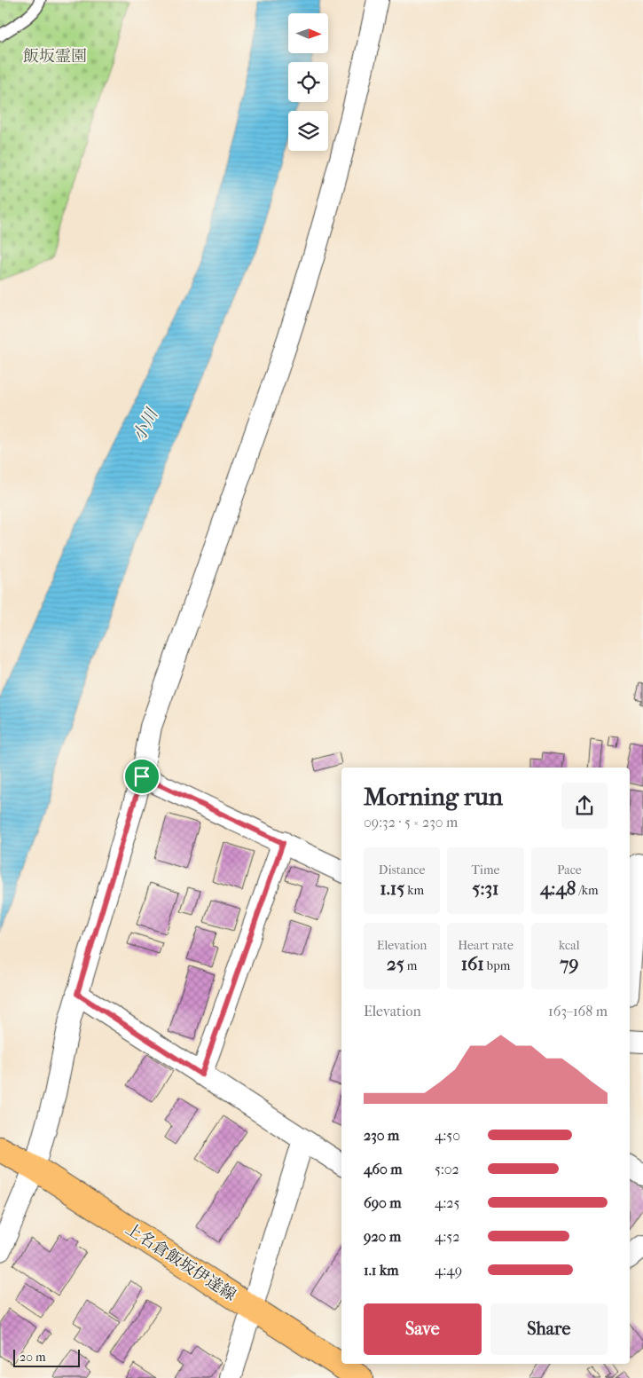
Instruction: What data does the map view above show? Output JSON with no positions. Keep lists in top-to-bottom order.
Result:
{
  "streets": {
    "main road": ["上名倉飯坂伊達線"]
  },
  "water": ["小川"],
  "parks": ["飯坂霊園"],
  "scale_bar": "20 m",
  "north": "right",
  "page": {
    "heading": ["Morning run", "09:32 · 5 × 230 m"],
    "stats": [
      ["Distance", "1.15 km"],
      ["Time", "5:31"],
      ["Pace", "4:48 /km"],
      ["Elevation", "25 m"],
      ["Heart rate", "161 bpm"],
      ["kcal", "79"]
    ],
    "chart": ["Elevation", "163–168 m"],
    "list": [
      {
        "name": "230 m",
        "note": "4:50"
      },
      {
        "name": "460 m",
        "note": "5:02"
      },
      {
        "name": "690 m",
        "note": "4:25"
      },
      {
        "name": "920 m",
        "note": "4:52"
      },
      {
        "name": "1.1 km",
        "note": "4:49"
      }
    ],
    "buttons": ["Save", "Share"],
    "scale": "20 m"
  }
}
